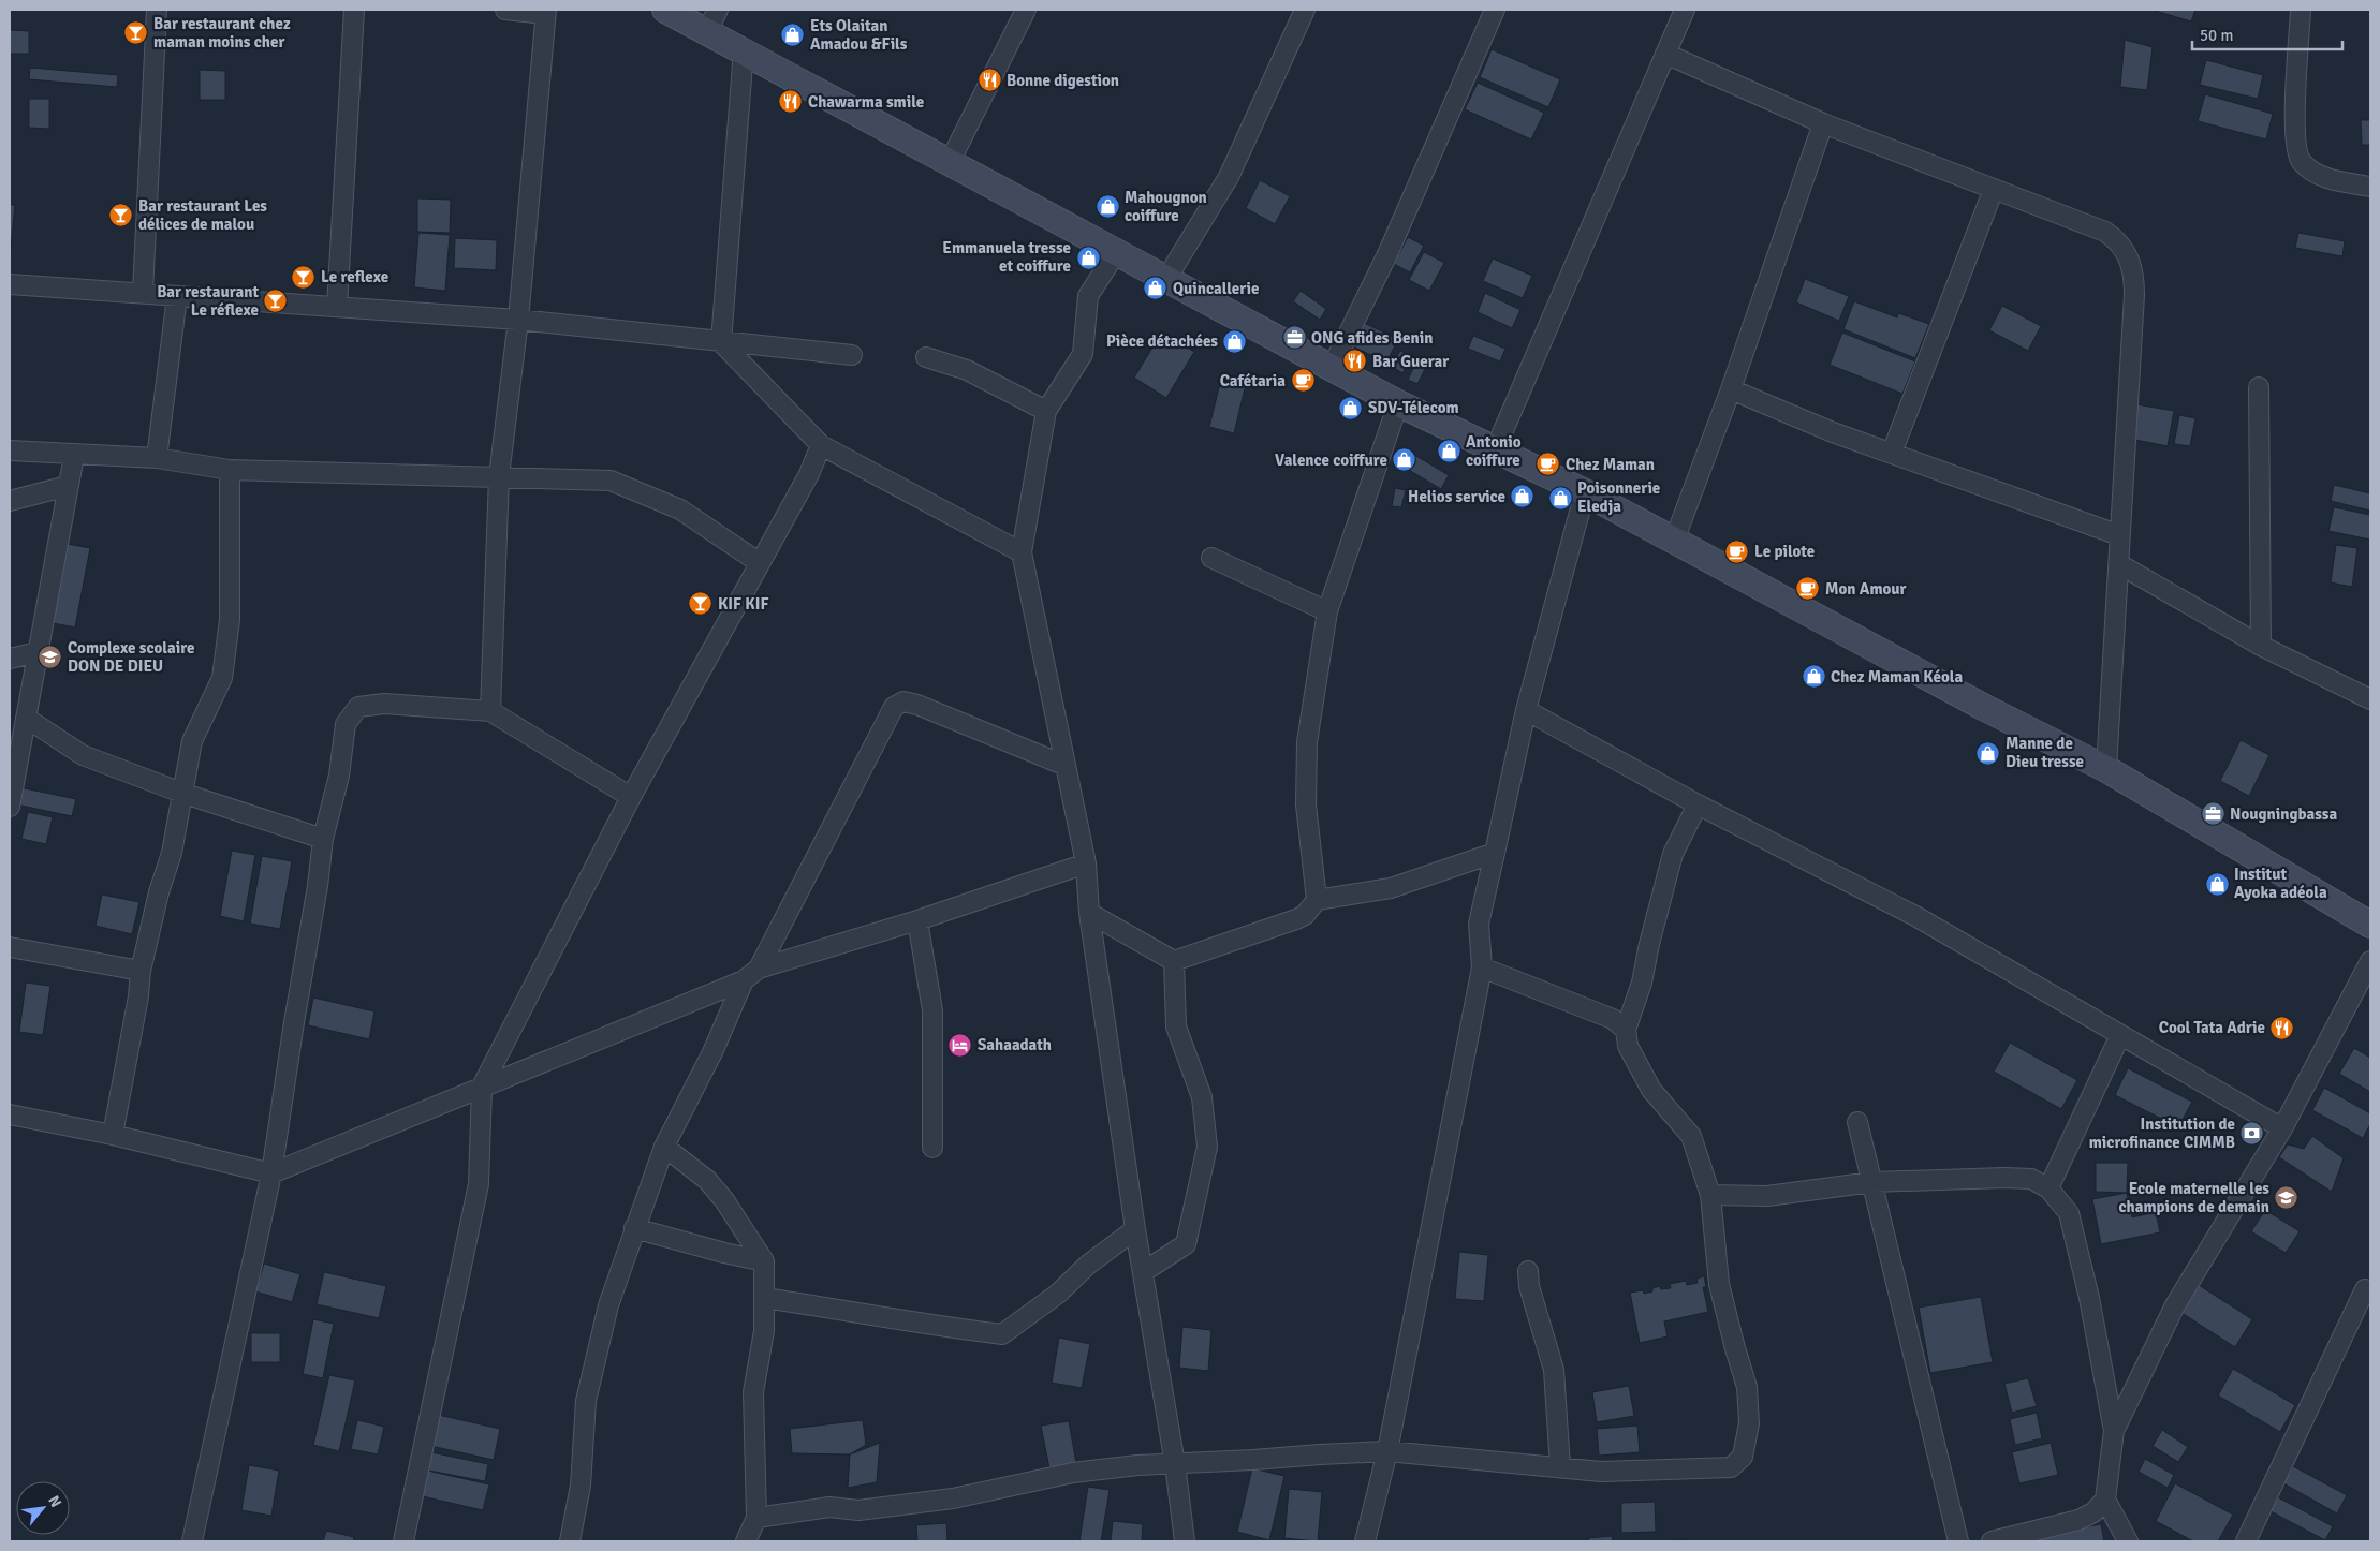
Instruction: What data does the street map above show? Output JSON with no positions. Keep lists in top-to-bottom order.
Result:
{
  "places": {
    "bar": [
      "Bar restaurant chez maman moins cher",
      "Bar restaurant Les délices de malou",
      "Le reflexe",
      "Bar restaurant Le réflexe",
      "KIF KIF"
    ],
    "shop": [
      "Ets Olaitan Amadou &Fils",
      "Mahougnon coiffure",
      "Emmanuela tresse et coiffure",
      "Quincallerie",
      "Pièce détachées",
      "SDV-Télecom",
      "Antonio coiffure",
      "Valence coiffure",
      "Helios service",
      "Poisonnerie Eledja",
      "Chez Maman Kéola",
      "Manne de Dieu tresse",
      "Institut Ayoka adéola"
    ],
    "restaurant": [
      "Bonne digestion",
      "Chawarma smile",
      "Bar Guerar",
      "Cool Tata Adrie"
    ],
    "office": ["ONG afides Benin", "Nougningbassa"],
    "cafe": [
      "Cafétaria",
      "Chez Maman",
      "Le pilote",
      "Mon Amour"
    ],
    "school or university": ["Complexe scolaire DON DE DIEU", "Ecole maternelle les champions de demain"],
    "hotel": ["Sahaadath"],
    "bank": ["Institution de microfinance CIMMB"]
  },
  "scale_bar": "50 m",
  "north": "top right"
}
